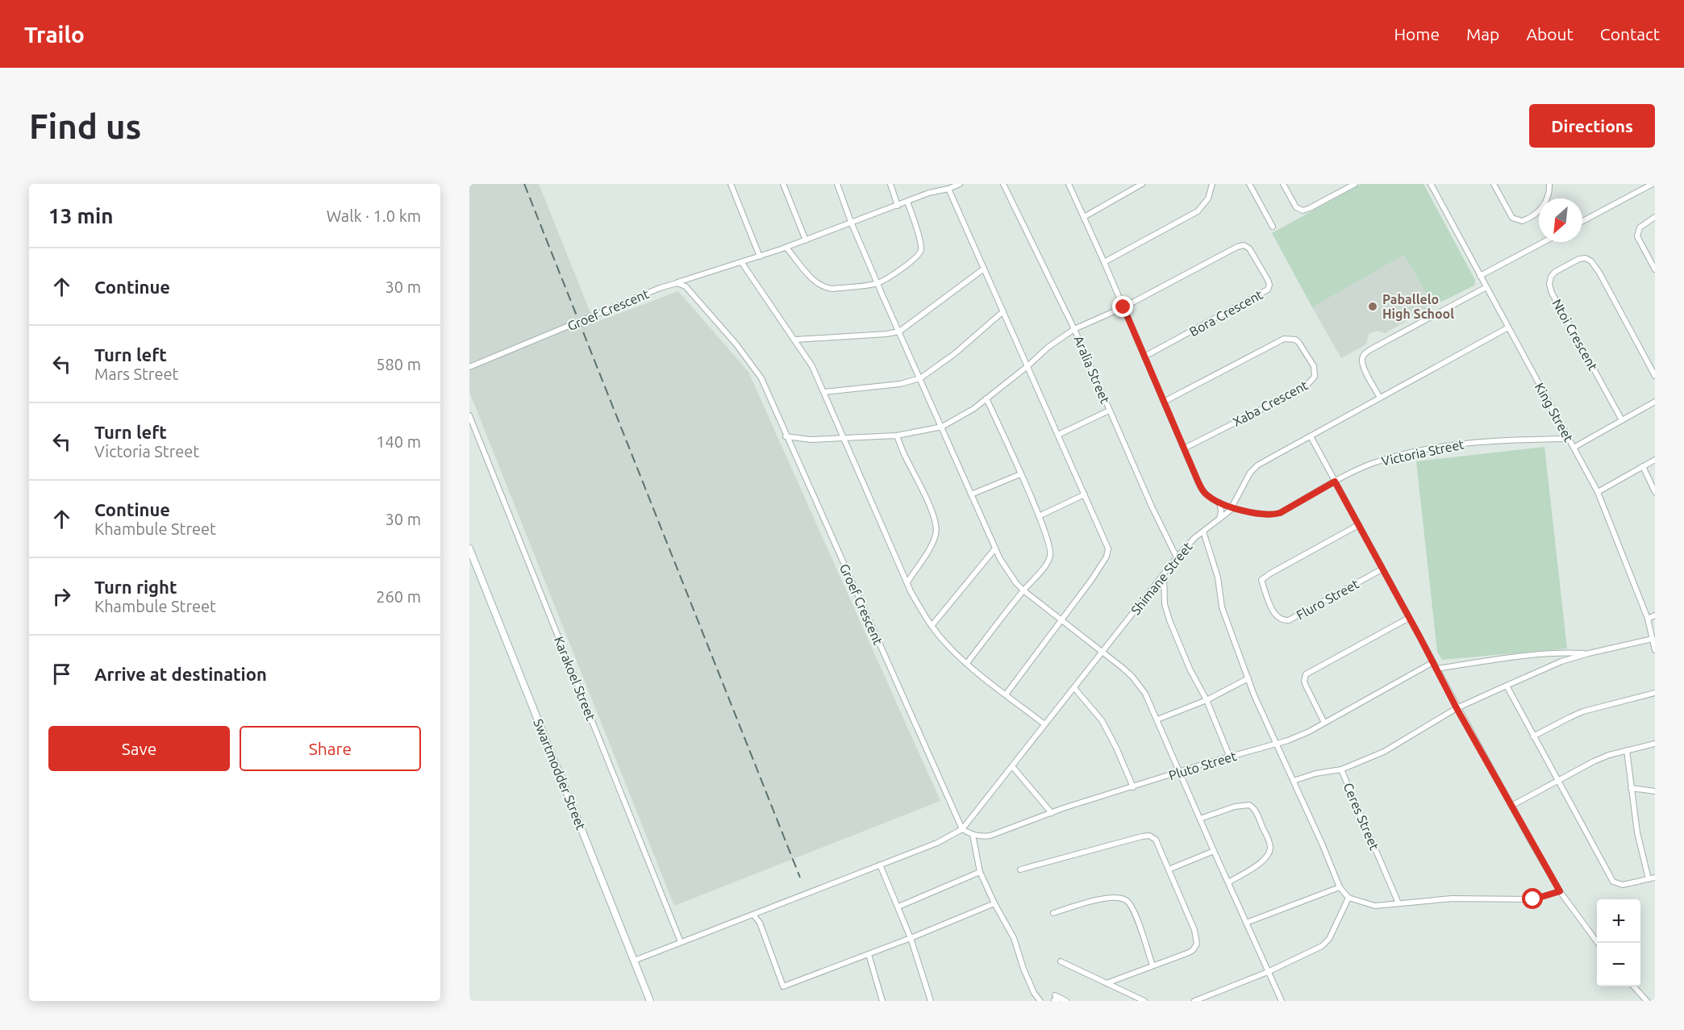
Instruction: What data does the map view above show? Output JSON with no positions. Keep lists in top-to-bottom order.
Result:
{
  "streets": {
    "main road": ["Swartmodder Street"],
    "street": [
      "Groef Crescent",
      "Bora Crescent",
      "Ntoi Crescent",
      "Aralia Street",
      "Xaba Crescent",
      "King Street",
      "Victoria Street",
      "Shimane Street",
      "Fluro Street",
      "Karakoel Street",
      "Pluto Street",
      "Ceres Street"
    ]
  },
  "crossings": [
    ["Groef Crescent", "Shimane Street"],
    ["Aralia Street", "Shimane Street"],
    ["King Street", "Victoria Street"],
    ["King Street", "Shimane Street"],
    ["Victoria Street", "Shimane Street"]
  ],
  "places": ["Paballelo High School"],
  "north": "bottom left",
  "page": {
    "header": "Trailo",
    "nav": [
      "Home",
      "Map",
      "About",
      "Contact"
    ],
    "buttons": [
      "Directions",
      ["Save", "Share"]
    ],
    "title": "Find us",
    "heading": ["13 min", "Walk · 1.0 km"],
    "list": [
      ["Continue", "30 m"],
      ["Turn left", "Mars Street", "580 m"],
      ["Turn left", "Victoria Street", "140 m"],
      ["Continue", "Khambule Street", "30 m"],
      ["Turn right", "Khambule Street", "260 m"],
      "Arrive at destination"
    ],
    "map_buttons": ["+", "−"]
  }
}
